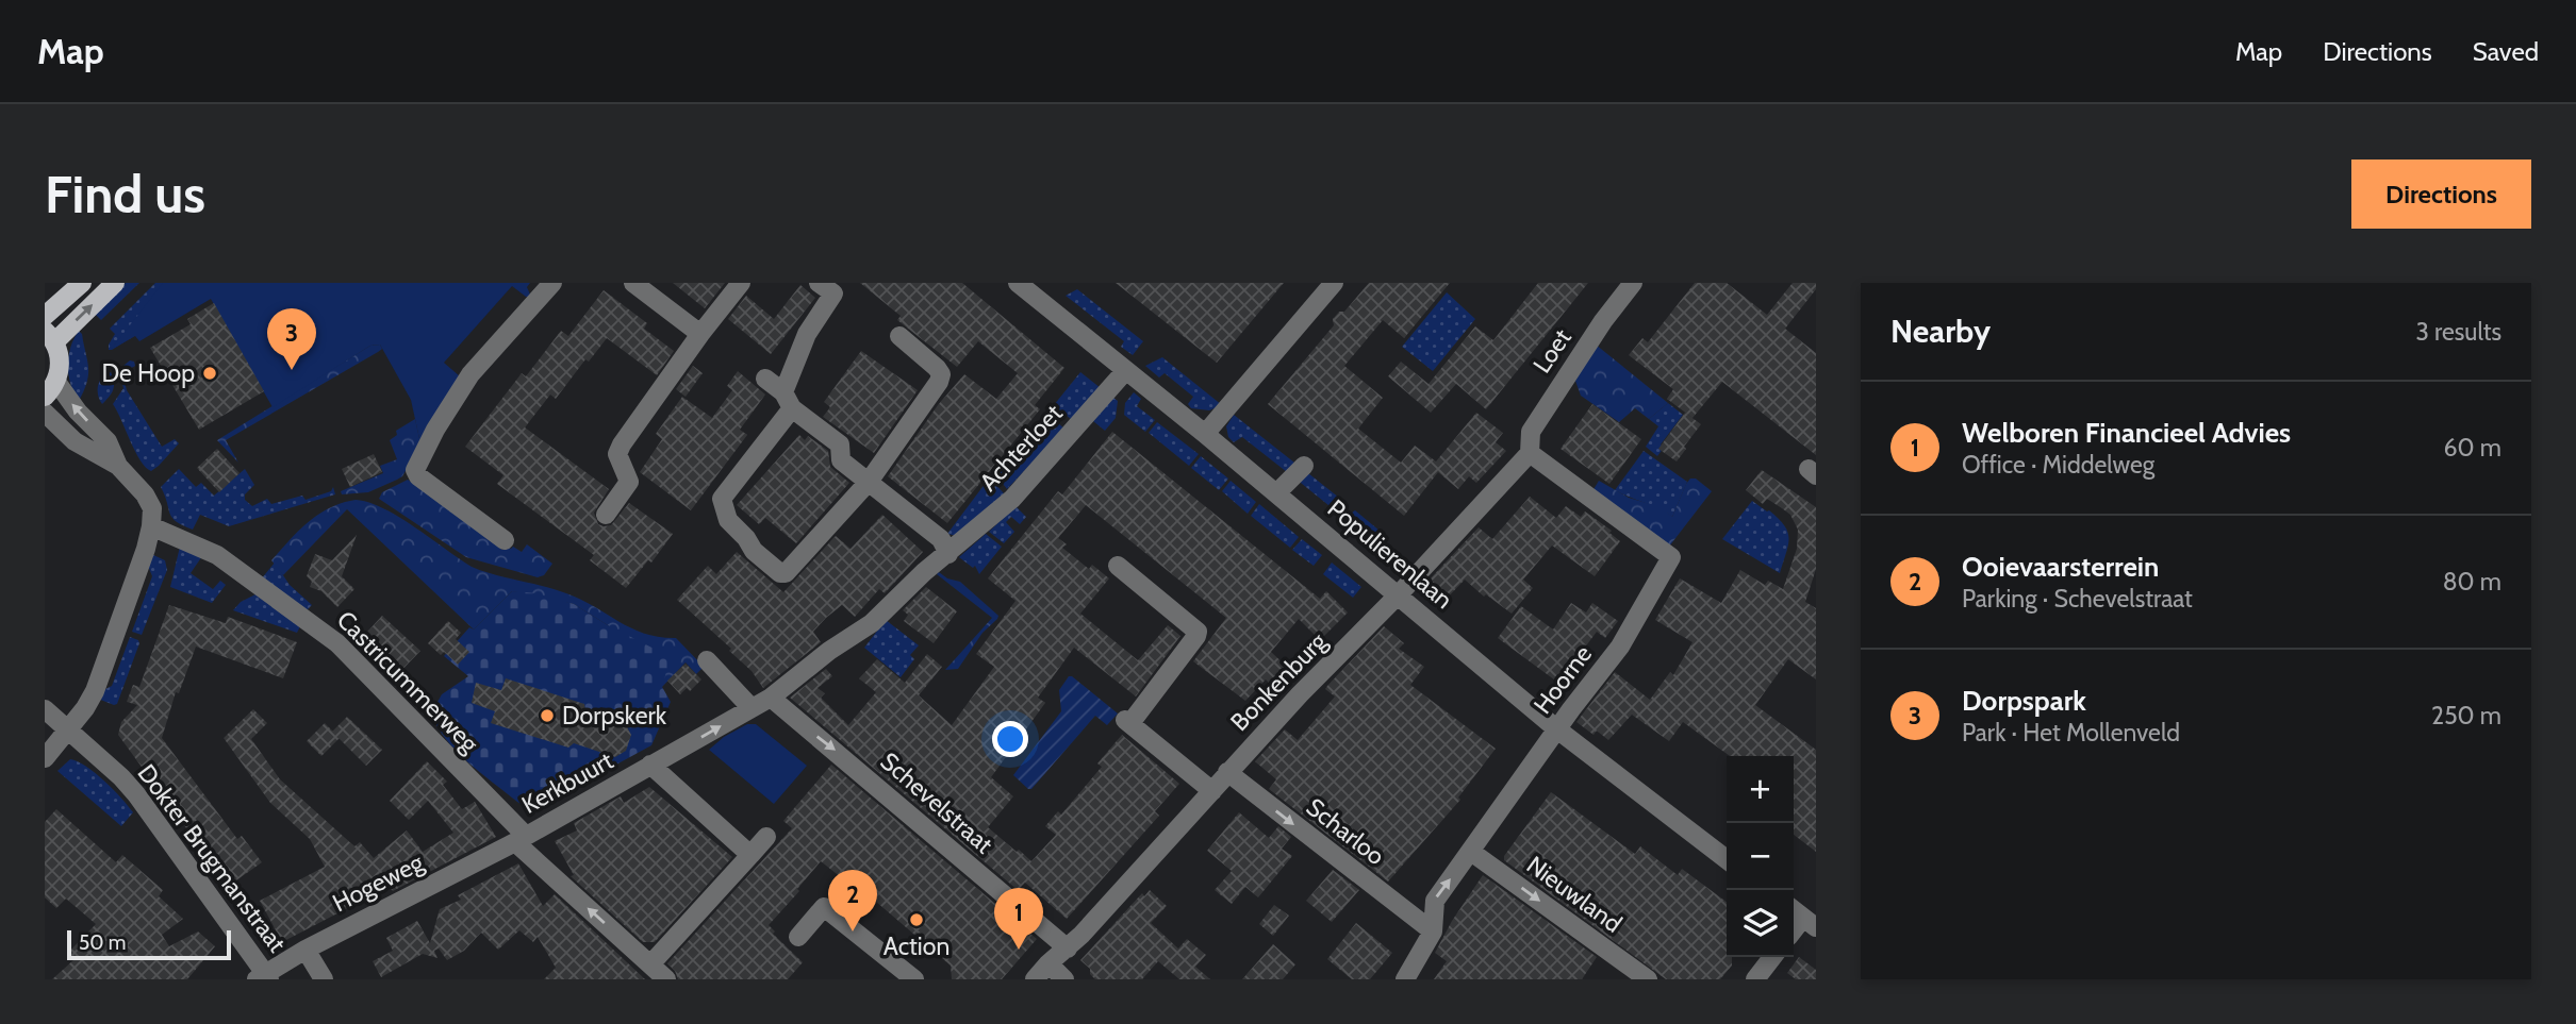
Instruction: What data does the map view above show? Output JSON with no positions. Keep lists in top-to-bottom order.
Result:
{
  "streets": {
    "street": [
      "Loet",
      "Achterloet",
      "Populierenlaan",
      "Hoorne",
      "Castricummerweg",
      "Bonkenburg",
      "Kerkbuurt",
      "Schevelstraat",
      "Scharloo",
      "Dokter Brugmanstraat",
      "Hogeweg",
      "Nieuwland"
    ]
  },
  "crossings": [
    ["Loet", "Hoorne"],
    ["Loet", "Bonkenburg"],
    ["Achterloet", "Populierenlaan"],
    ["Achterloet", "Kerkbuurt"],
    ["Achterloet", "Schevelstraat"],
    ["Populierenlaan", "Hoorne"],
    ["Populierenlaan", "Bonkenburg"],
    ["Hoorne", "Bonkenburg"],
    ["Hoorne", "Scharloo"],
    ["Hoorne", "Nieuwland"],
    ["Castricummerweg", "Kerkbuurt"],
    ["Castricummerweg", "Hogeweg"],
    ["Bonkenburg", "Schevelstraat"],
    ["Bonkenburg", "Scharloo"],
    ["Kerkbuurt", "Schevelstraat"],
    ["Kerkbuurt", "Hogeweg"],
    ["Dokter Brugmanstraat", "Hogeweg"]
  ],
  "one_way": ["Schevelstraat", "Scharloo", "Nieuwland"],
  "places": ["De Hoop", "Dorpskerk", "Action"],
  "scale_bar": "50 m",
  "page": {
    "header": "Map",
    "nav": ["Map", "Directions", "Saved"],
    "buttons": "Directions",
    "title": "Find us",
    "heading": ["Nearby", "3 results"],
    "pins": ["3", "2", "1"],
    "list": [
      {
        "mark": "1",
        "name": "Welboren Financieel Advies",
        "note": "Office · Middelweg",
        "value": "60 m"
      },
      {
        "mark": "2",
        "name": "Ooievaarsterrein",
        "note": "Parking · Schevelstraat",
        "value": "80 m"
      },
      {
        "mark": "3",
        "name": "Dorpspark",
        "note": "Park · Het Mollenveld",
        "value": "250 m"
      }
    ],
    "map_buttons": ["+", "−"],
    "scale": "50 m"
  }
}
